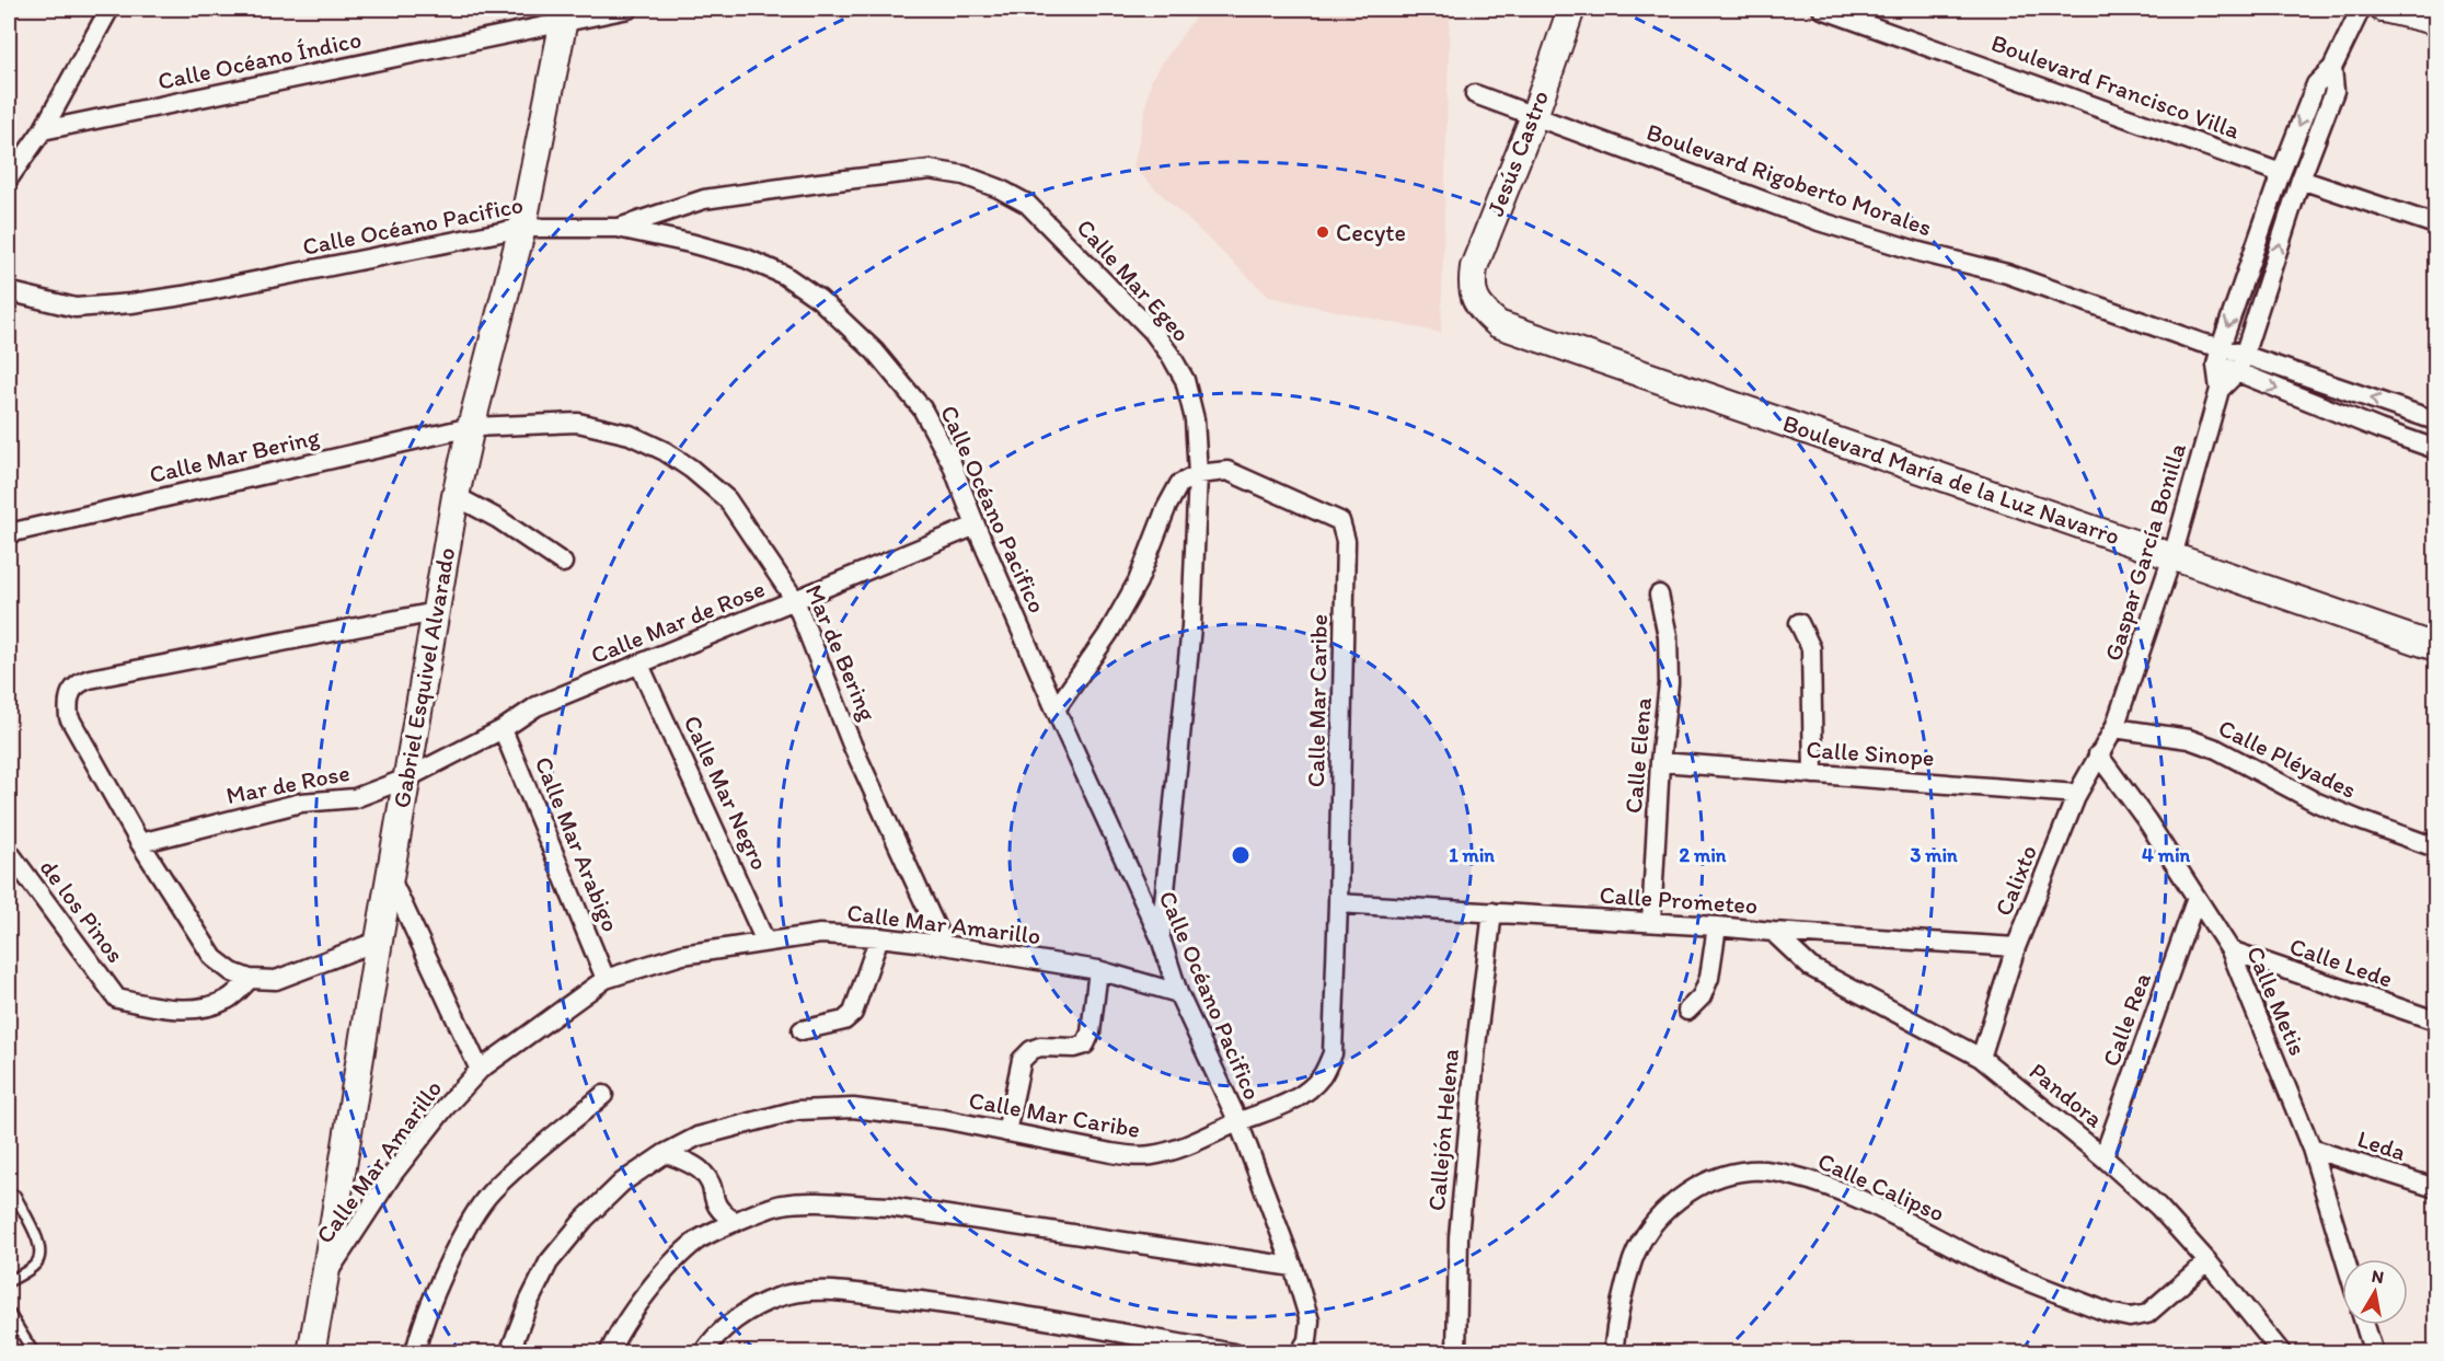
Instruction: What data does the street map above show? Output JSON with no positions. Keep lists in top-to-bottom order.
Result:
{
  "streets": {
    "street": [
      "Calle Océano Índico",
      "Boulevard Francisco Villa",
      "Jesús Castro",
      "Boulevard Rigoberto Morales",
      "Calle Océano Pacifico",
      "Calle Mar Egeo",
      "Calle Mar Bering",
      "Boulevard María de la Luz Navarro",
      "Gaspar García Bonilla",
      "Calle Mar de Rose",
      "Mar de Bering",
      "Gabriel Esquivel Alvarado",
      "Calle Mar Caribe",
      "Calle Sinope",
      "Calle Elena",
      "Calle Pléyades",
      "Mar de Rose",
      "Calle Mar Negro",
      "Calle Mar Arabigo",
      "Calixto",
      "Calle Prometeo",
      "de los Pinos",
      "Calle Mar Amarillo",
      "Calle Lede",
      "Calle Metis",
      "Calle Rea",
      "Pandora",
      "Callejón Helena",
      "Leda",
      "Calle Calipso"
    ]
  },
  "crossings": [
    ["Calle Océano Índico", "Gabriel Esquivel Alvarado"],
    ["Boulevard Francisco Villa", "Gaspar García Bonilla"],
    ["Jesús Castro", "Boulevard Rigoberto Morales"],
    ["Jesús Castro", "Boulevard María de la Luz Navarro"],
    ["Boulevard Rigoberto Morales", "Gaspar García Bonilla"],
    ["Calle Océano Pacifico", "Calle Mar Egeo"],
    ["Calle Océano Pacifico", "Calle Mar de Rose"],
    ["Calle Océano Pacifico", "Gabriel Esquivel Alvarado"],
    ["Calle Océano Pacifico", "Calle Mar Caribe"],
    ["Calle Océano Pacifico", "Calle Mar Amarillo"],
    ["Calle Mar Egeo", "Calle Mar Caribe"],
    ["Calle Mar Bering", "Mar de Bering"],
    ["Calle Mar Bering", "Gabriel Esquivel Alvarado"],
    ["Boulevard María de la Luz Navarro", "Gaspar García Bonilla"],
    ["Gaspar García Bonilla", "Calle Pléyades"],
    ["Gaspar García Bonilla", "Calixto"],
    ["Calle Mar de Rose", "Mar de Bering"],
    ["Calle Mar de Rose", "Gabriel Esquivel Alvarado"],
    ["Calle Mar de Rose", "Mar de Rose"],
    ["Calle Mar de Rose", "Calle Mar Negro"],
    ["Calle Mar de Rose", "Calle Mar Arabigo"],
    ["Mar de Bering", "Gabriel Esquivel Alvarado"],
    ["Mar de Bering", "Calle Mar Amarillo"],
    ["Gabriel Esquivel Alvarado", "Mar de Rose"],
    ["Gabriel Esquivel Alvarado", "Calle Mar Amarillo"],
    ["Calle Mar Caribe", "Calle Prometeo"],
    ["Calle Sinope", "Calle Elena"],
    ["Calle Sinope", "Calixto"],
    ["Calle Elena", "Calle Prometeo"],
    ["Calle Pléyades", "Calixto"],
    ["Calle Mar Negro", "Calle Mar Amarillo"],
    ["Calle Mar Arabigo", "Calle Mar Amarillo"],
    ["Calixto", "Calle Prometeo"],
    ["Calixto", "Calle Metis"],
    ["Calixto", "Pandora"],
    ["Calle Prometeo", "Pandora"],
    ["Calle Prometeo", "Callejón Helena"],
    ["Calle Lede", "Calle Metis"],
    ["Calle Metis", "Calle Rea"],
    ["Calle Metis", "Leda"],
    ["Calle Rea", "Pandora"],
    ["Pandora", "Calle Calipso"]
  ],
  "places": ["Cecyte"],
  "north": "top",
  "rings": [
    "1 min",
    "2 min",
    "3 min",
    "4 min"
  ]
}
